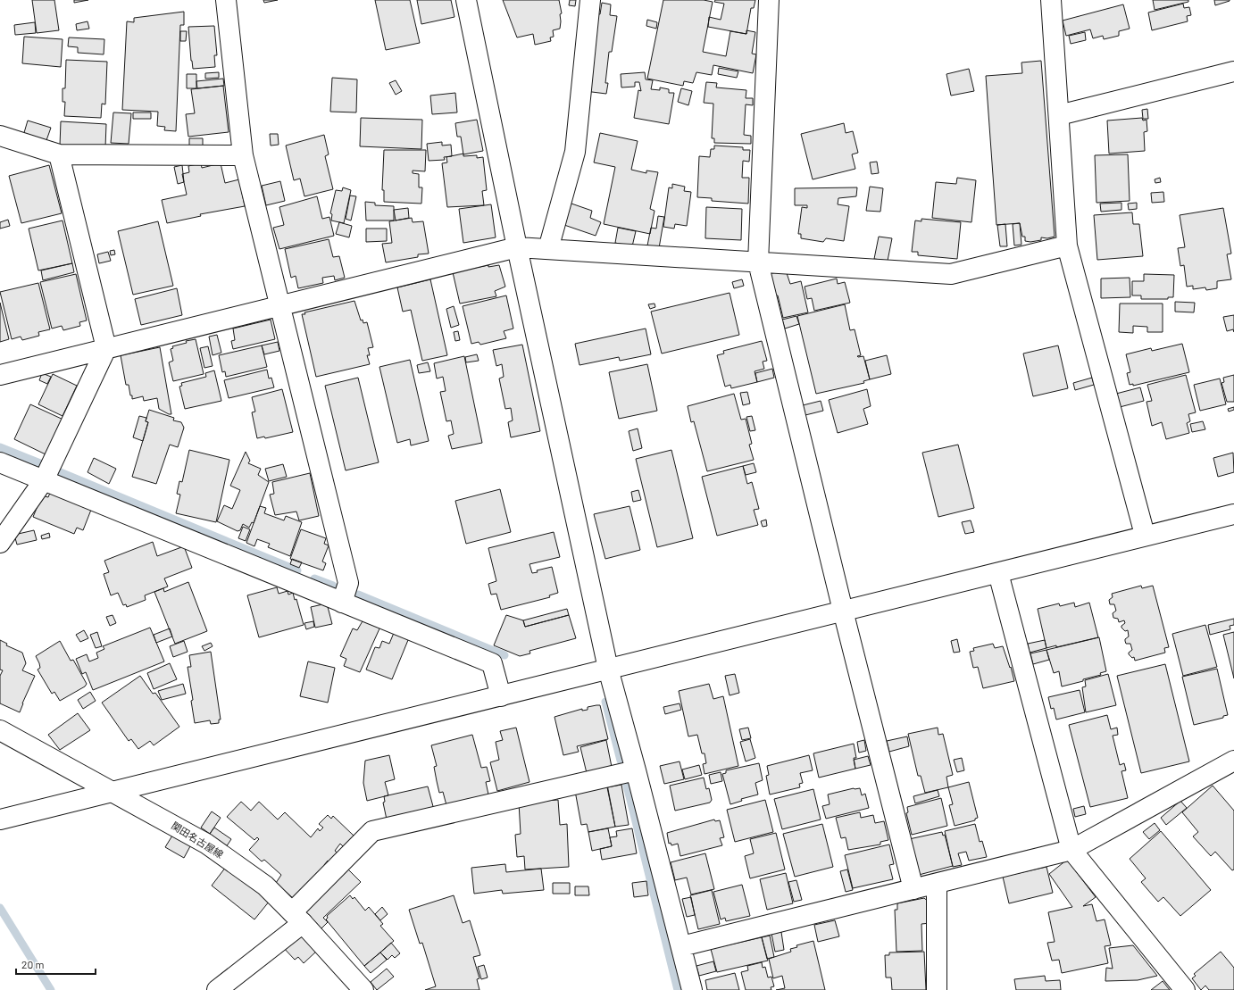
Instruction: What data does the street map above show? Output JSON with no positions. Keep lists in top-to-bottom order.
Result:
{
  "streets": {
    "street": ["関田名古屋線"]
  },
  "scale_bar": "20 m"
}
